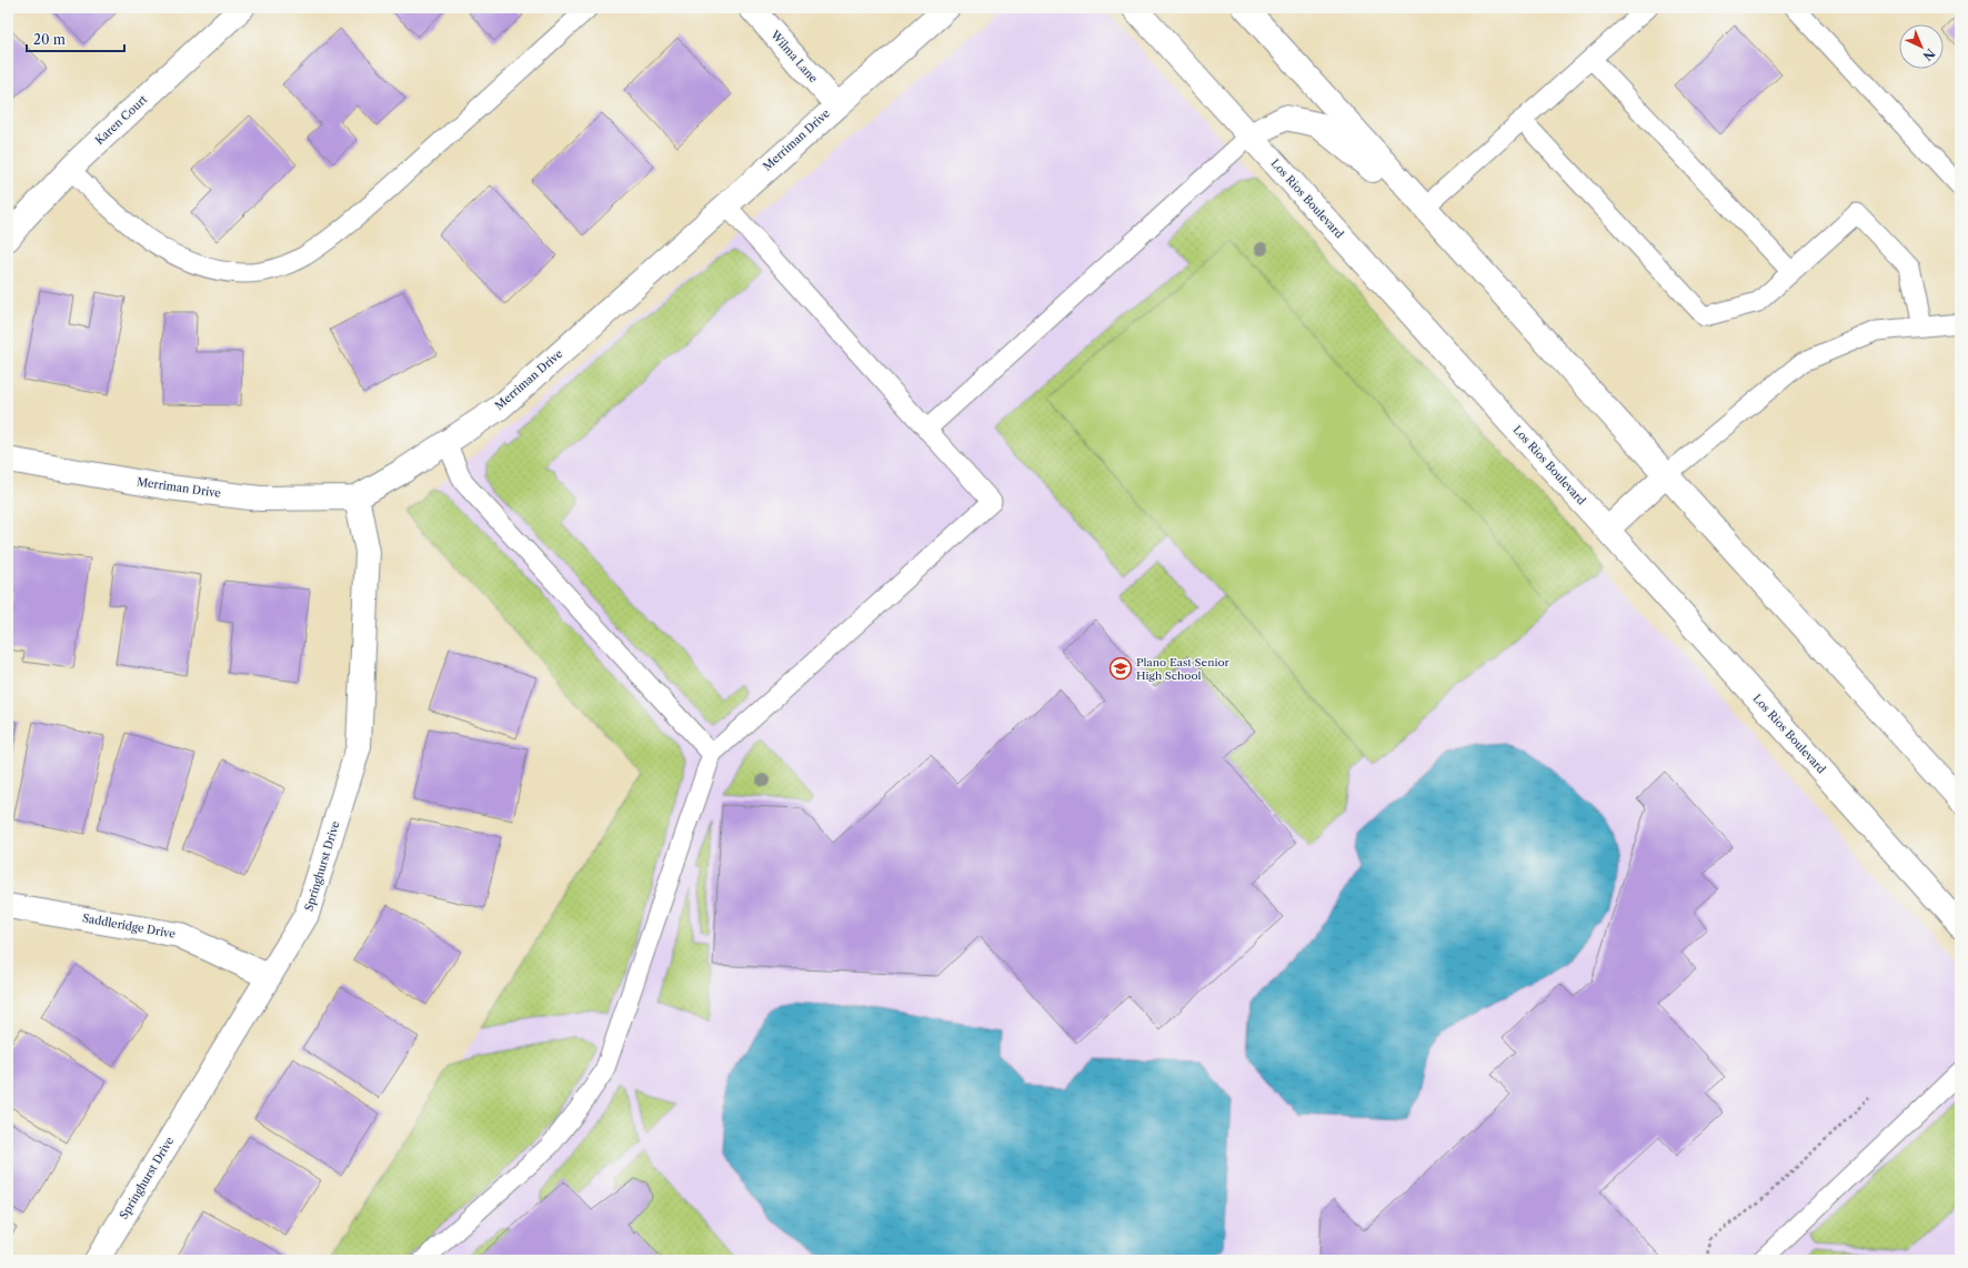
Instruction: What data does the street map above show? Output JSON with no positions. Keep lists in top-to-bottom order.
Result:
{
  "streets": {
    "street": [
      "Wilma Lane",
      "Karen Court",
      "Merriman Drive",
      "Los Rios Boulevard",
      "Springhurst Drive",
      "Saddleridge Drive"
    ]
  },
  "crossings": [
    ["Wilma Lane", "Merriman Drive"],
    ["Merriman Drive", "Springhurst Drive"],
    ["Springhurst Drive", "Saddleridge Drive"]
  ],
  "places": {
    "school or university": ["Plano East Senior High School"]
  },
  "scale_bar": "20 m",
  "north": "bottom right"
}
